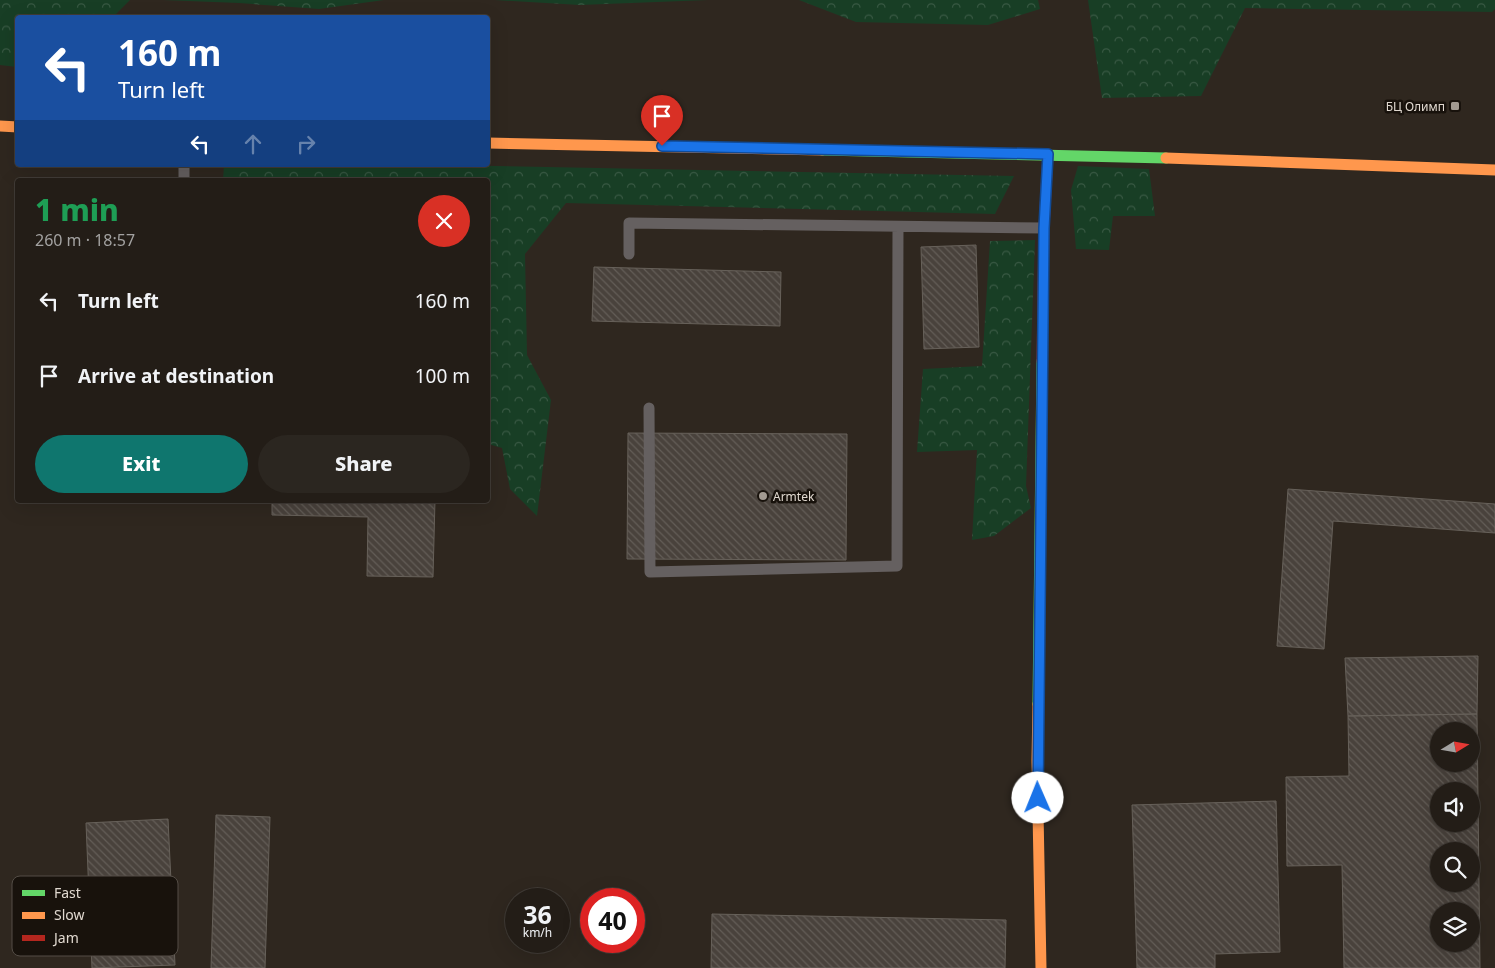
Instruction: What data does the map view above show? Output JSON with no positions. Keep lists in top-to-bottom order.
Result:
{
  "places": {
    "transit": ["БЦ Олимп"],
    "other": ["Armtek"]
  },
  "legend": ["Fast", "Slow", "Jam"],
  "north": "right",
  "page": {
    "turn": ["160 m", "Turn left"],
    "heading": ["1 min", "260 m · 18:57"],
    "list": [
      {
        "name": "Turn left",
        "value": "160 m"
      },
      {
        "name": "Arrive at destination",
        "value": "100 m"
      }
    ],
    "buttons": ["Exit", "Share"],
    "speed": "36 km/h",
    "limit": "40"
  }
}
